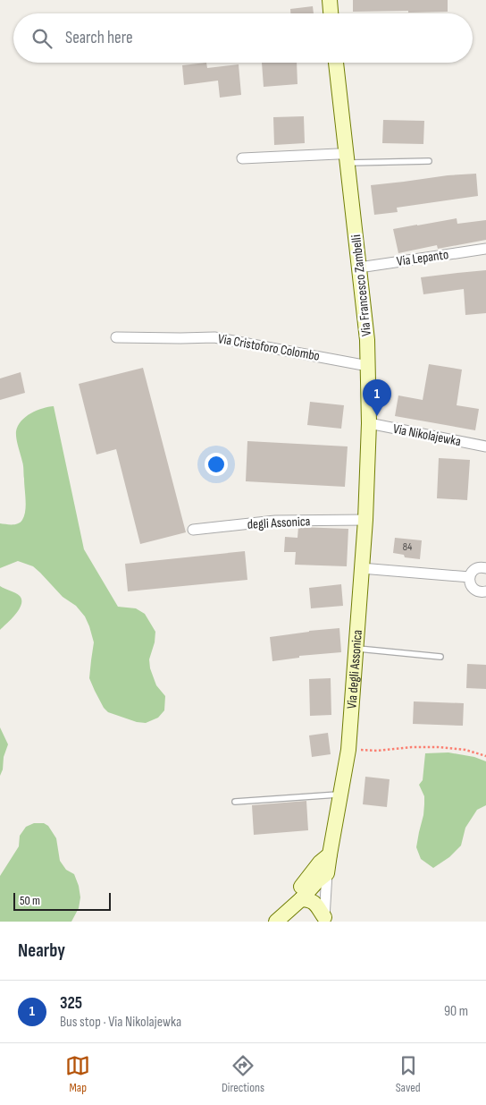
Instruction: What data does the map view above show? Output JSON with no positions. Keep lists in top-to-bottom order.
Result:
{
  "streets": {
    "main road": ["Via Francesco Zambelli", "Via degli Assonica"],
    "street": [
      "Via Lepanto",
      "Via Cristoforo Colombo",
      "Via Nikolajewka",
      "degli Assonica"
    ]
  },
  "crossings": [
    ["Via Lepanto", "Via Francesco Zambelli"],
    ["Via Francesco Zambelli", "Via Cristoforo Colombo"],
    ["Via Francesco Zambelli", "Via Nikolajewka"],
    ["Via Francesco Zambelli", "Via degli Assonica"],
    ["Via Nikolajewka", "Via degli Assonica"],
    ["degli Assonica", "Via degli Assonica"]
  ],
  "house_numbers": ["84"],
  "scale_bar": "50 m",
  "page": {
    "search": "Search here",
    "pins": "1",
    "scale": "50 m",
    "heading": "Nearby",
    "list": [
      {
        "mark": "1",
        "name": "325",
        "note": "Bus stop · Via Nikolajewka",
        "value": "90 m"
      }
    ],
    "nav": ["Map", "Directions", "Saved"]
  }
}
